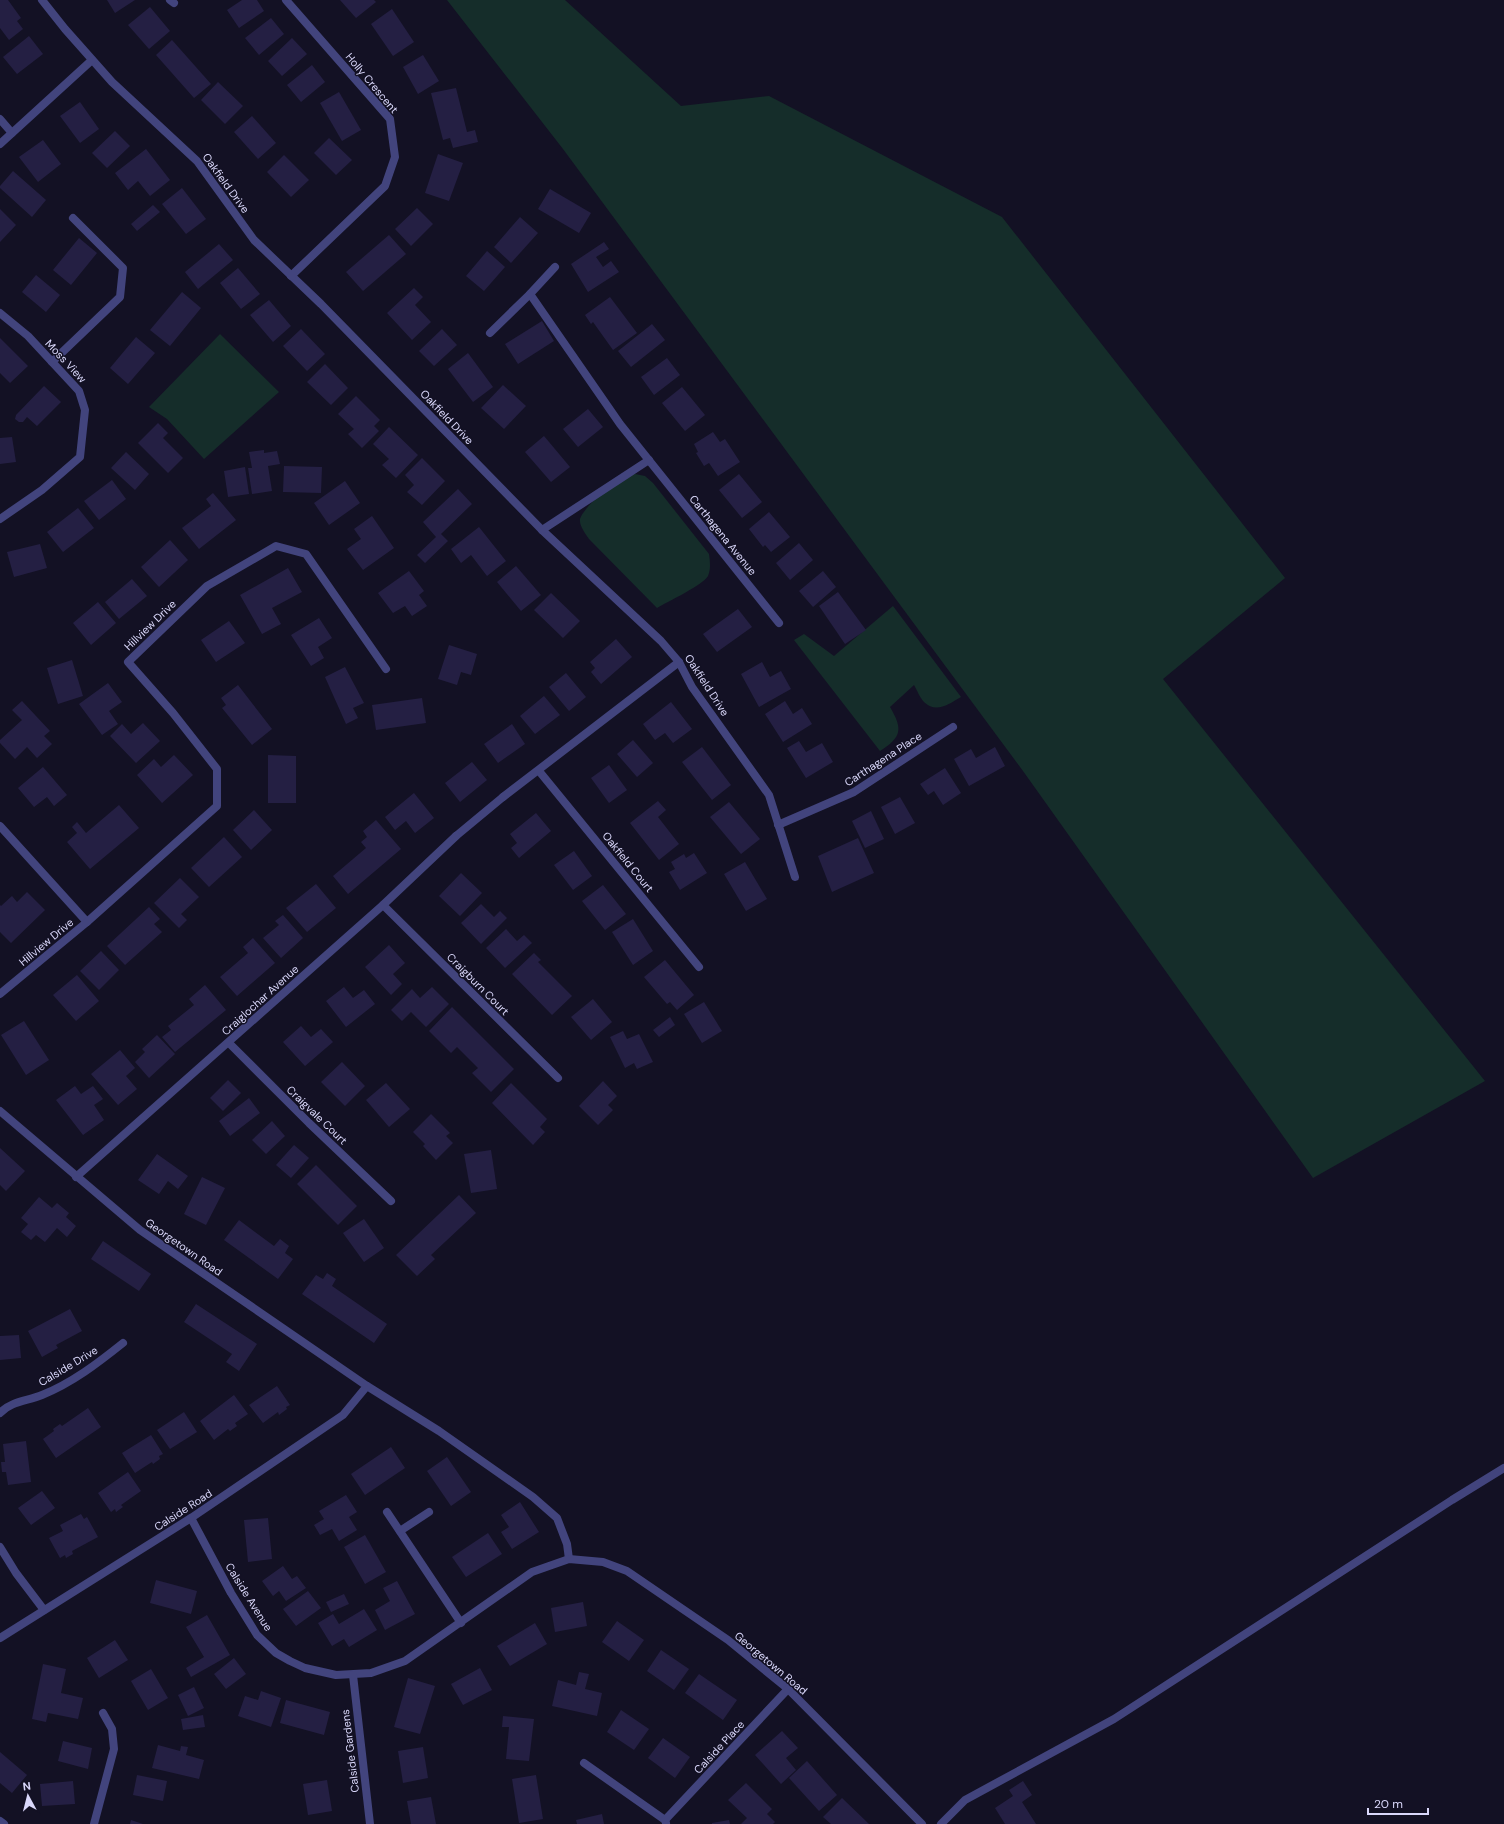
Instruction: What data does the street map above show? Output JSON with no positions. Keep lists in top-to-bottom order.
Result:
{
  "streets": {
    "street": [
      "Holly Crescent",
      "Oakfield Drive",
      "Moss View",
      "Carthagena Avenue",
      "Hillview Drive",
      "Carthagena Place",
      "Oakfield Court",
      "Craigburn Court",
      "Craiglochar Avenue",
      "Craigvale Court",
      "Georgetown Road",
      "Calside Drive",
      "Calside Road",
      "Calside Avenue",
      "Calside Place",
      "Calside Gardens"
    ]
  },
  "crossings": [
    ["Holly Crescent", "Oakfield Drive"],
    ["Oakfield Drive", "Carthagena Place"],
    ["Oakfield Court", "Craiglochar Avenue"],
    ["Craigburn Court", "Craiglochar Avenue"],
    ["Craiglochar Avenue", "Craigvale Court"],
    ["Craiglochar Avenue", "Georgetown Road"],
    ["Georgetown Road", "Calside Road"],
    ["Georgetown Road", "Calside Avenue"],
    ["Georgetown Road", "Calside Place"],
    ["Calside Road", "Calside Avenue"],
    ["Calside Avenue", "Calside Gardens"]
  ],
  "scale_bar": "20 m",
  "north": "top"
}
